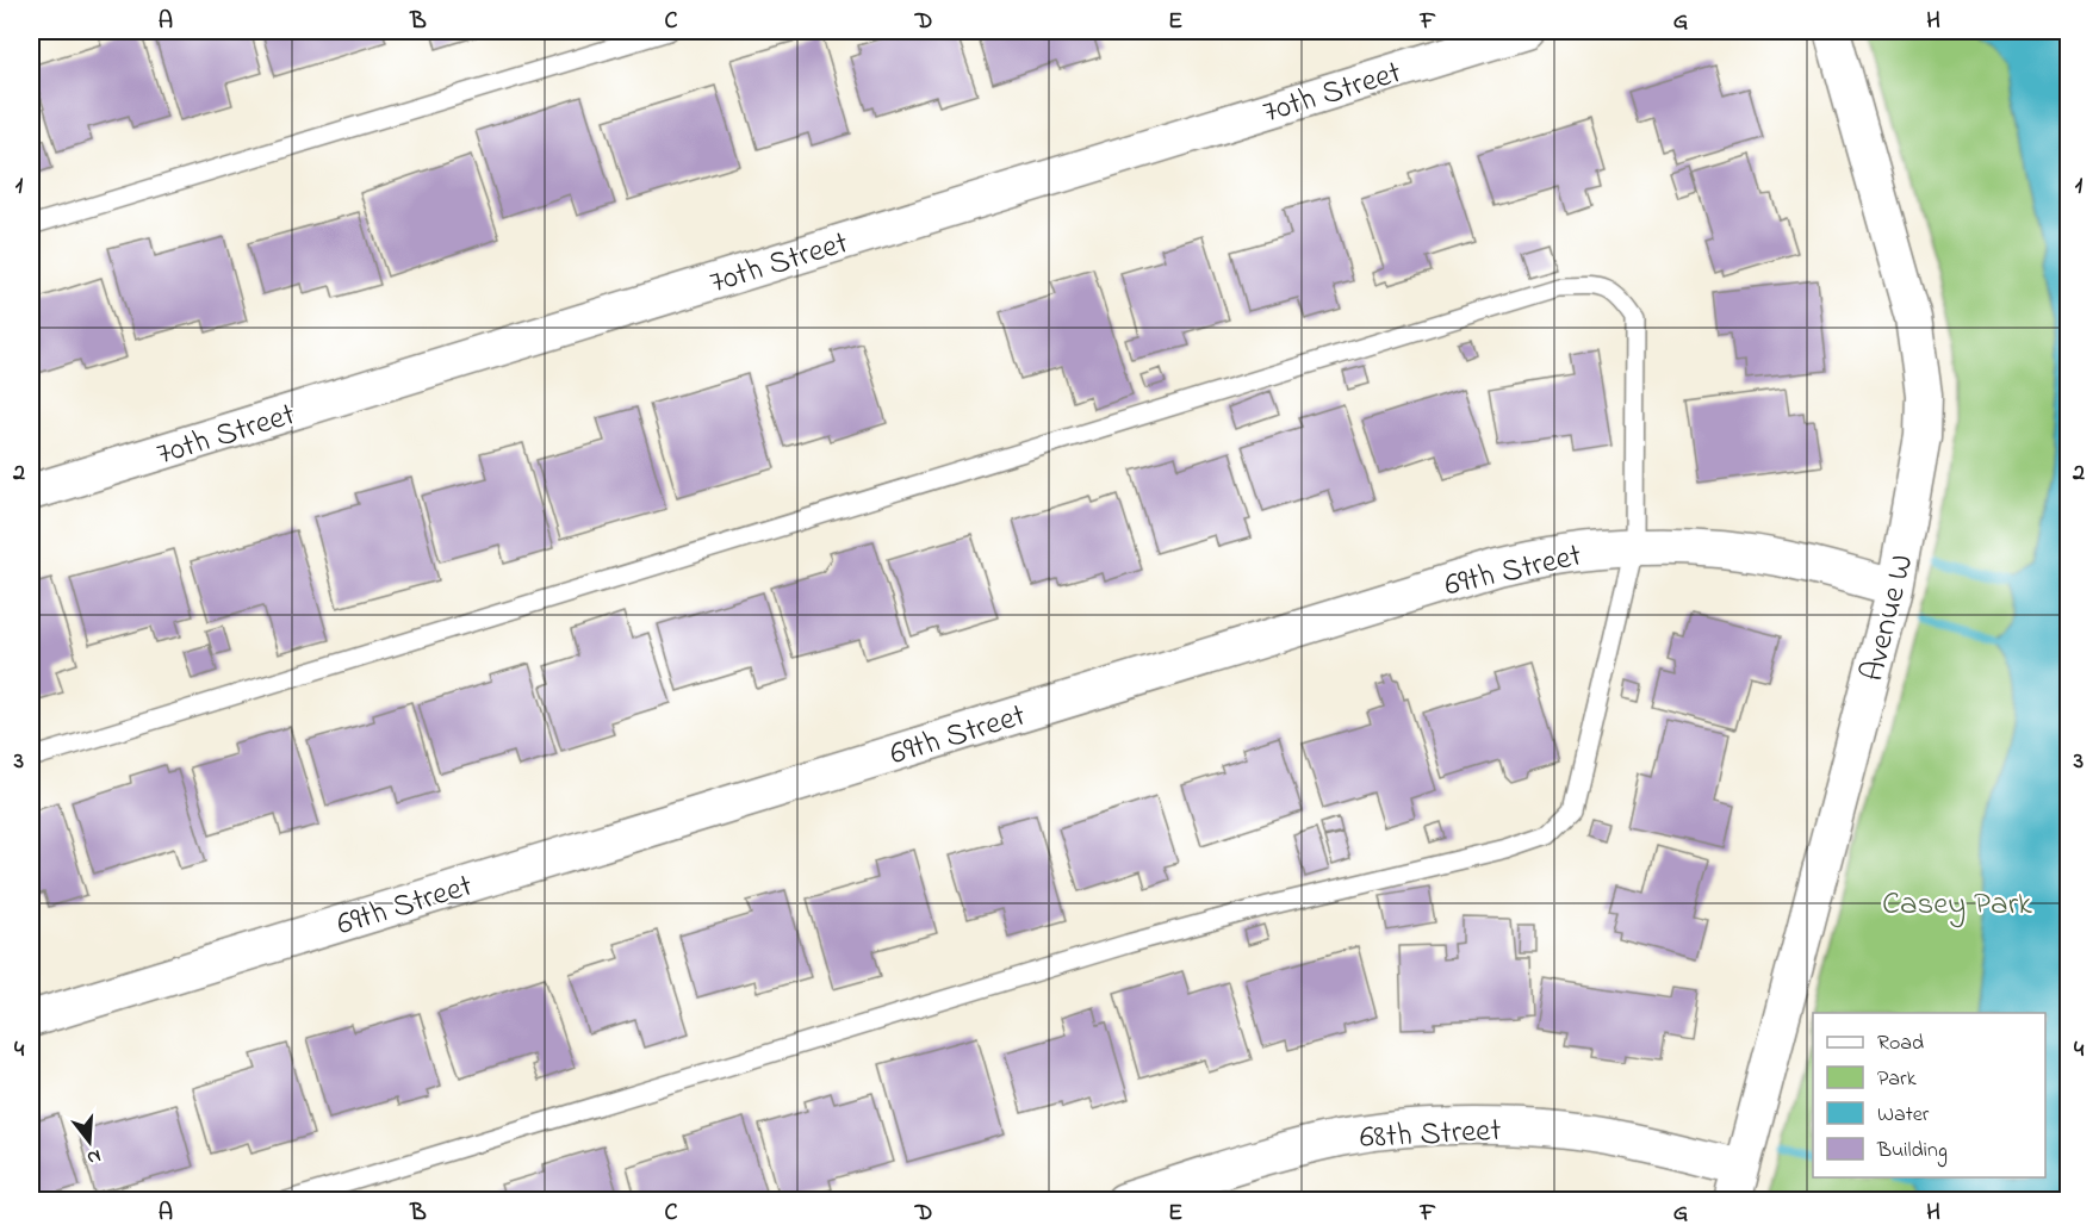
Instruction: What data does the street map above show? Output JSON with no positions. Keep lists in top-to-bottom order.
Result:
{
  "streets": {
    "street": [
      "70th Street",
      "69th Street",
      "Avenue W",
      "68th Street"
    ]
  },
  "crossings": [
    ["69th Street", "Avenue W"],
    ["Avenue W", "68th Street"]
  ],
  "parks": ["Casey Park"],
  "legend": [
    "Road",
    "Park",
    "Water",
    "Building"
  ],
  "north": "bottom",
  "grid": {
    "columns": [
      "A",
      "B",
      "C",
      "D",
      "E",
      "F",
      "G",
      "H"
    ],
    "rows": [
      "1",
      "2",
      "3",
      "4"
    ]
  }
}
